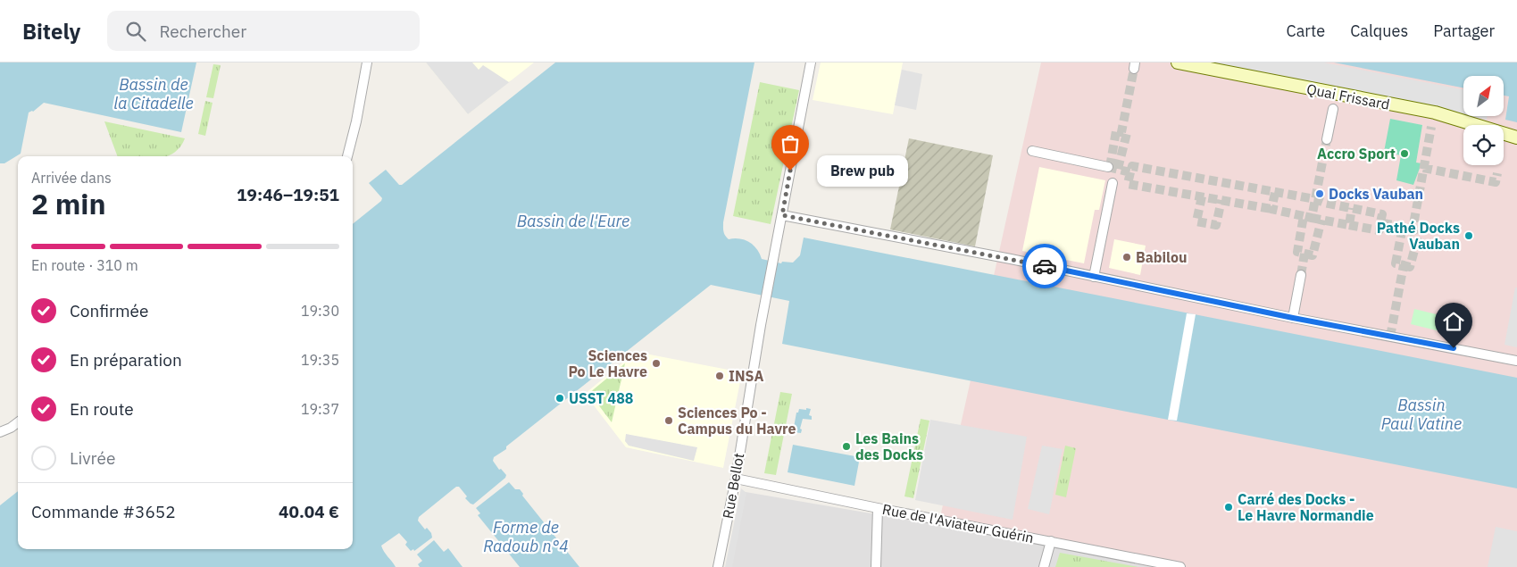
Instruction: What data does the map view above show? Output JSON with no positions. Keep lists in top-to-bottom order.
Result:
{
  "streets": {
    "street": ["Quai Frissard", "Rue Bellot", "Rue de l'Aviateur Guérin"]
  },
  "crossings": [
    ["Rue Bellot", "Rue de l'Aviateur Guérin"]
  ],
  "water": [
    "Bassin de la Citadelle",
    "Bassin de l'Eure",
    "Bassin Paul Vatine",
    "Forme de Radoub n°4"
  ],
  "places": [
    "Accro Sport",
    "Brew pub",
    "Docks Vauban",
    "Pathé Docks Vauban",
    "Babilou",
    "Sciences Po Le Havre",
    "INSA",
    "USST 488",
    "Sciences Po - Campus du Havre",
    "Les Bains des Docks",
    "Carré des Docks - Le Havre Normandie"
  ],
  "north": "top right",
  "page": {
    "header": "Bitely",
    "search": "Rechercher",
    "nav": ["Carte", "Calques", "Partager"],
    "bubble": "Brew pub",
    "heading": ["2 min", "Arrivée dans", "19:46–19:51"],
    "panel": ["Commande #3652", "40.04 €"],
    "bar": "En route · 310 m",
    "list": [
      ["Confirmée", "19:30"],
      ["En préparation", "19:35"],
      ["En route", "19:37"],
      "Livrée"
    ]
  }
}
